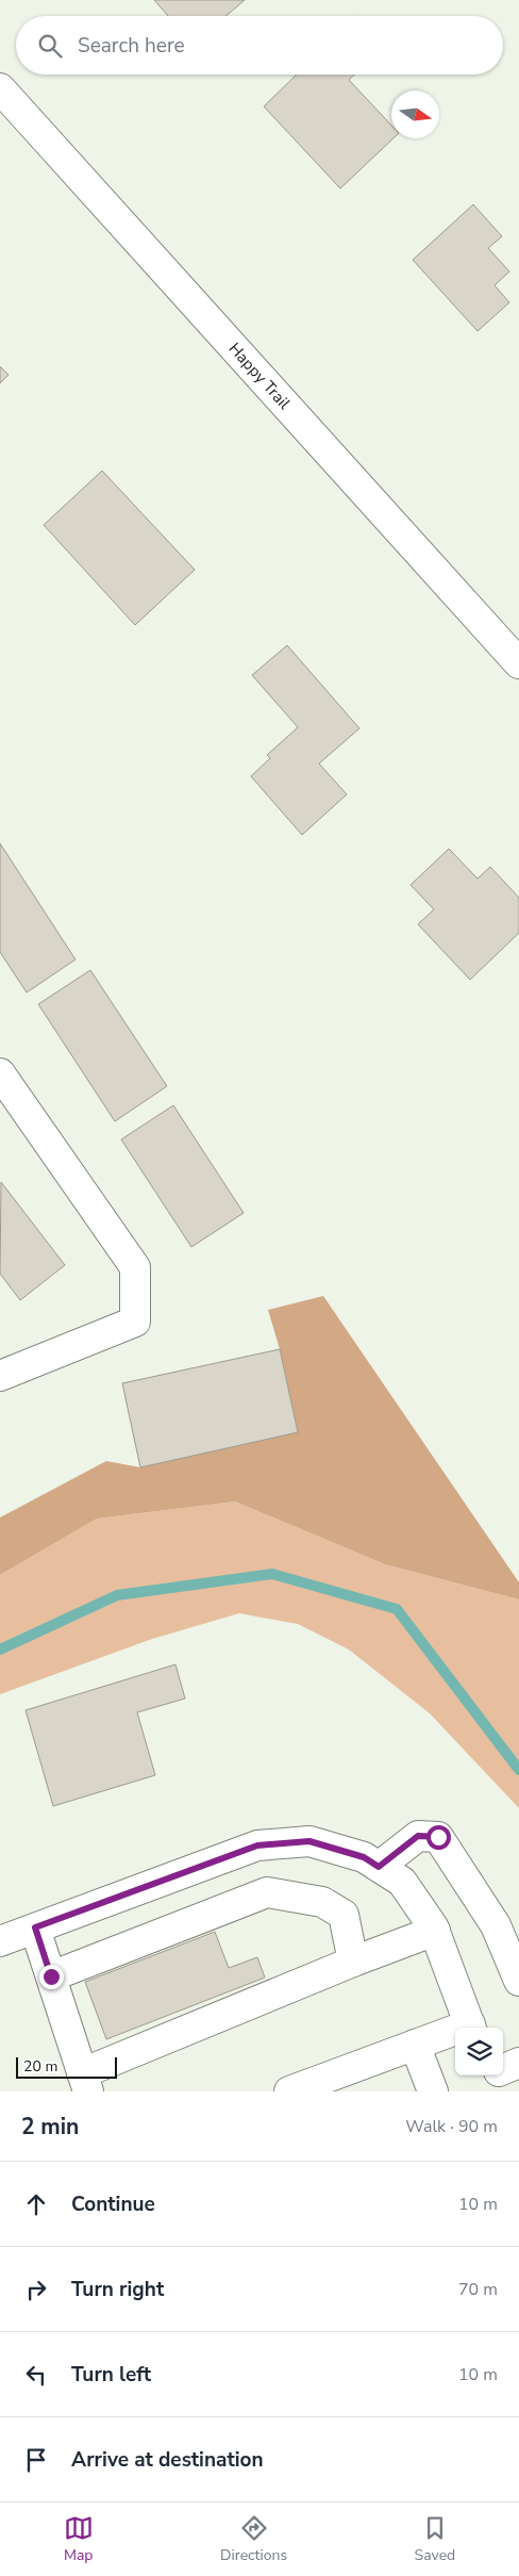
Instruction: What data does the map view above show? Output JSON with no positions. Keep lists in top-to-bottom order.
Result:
{
  "streets": {
    "street": ["Happy Trail"]
  },
  "scale_bar": "20 m",
  "north": "right",
  "page": {
    "search": "Search here",
    "scale": "20 m",
    "heading": ["2 min", "Walk · 90 m"],
    "list": [
      ["Continue", "10 m"],
      ["Turn right", "70 m"],
      ["Turn left", "10 m"],
      "Arrive at destination"
    ],
    "nav": ["Map", "Directions", "Saved"]
  }
}
